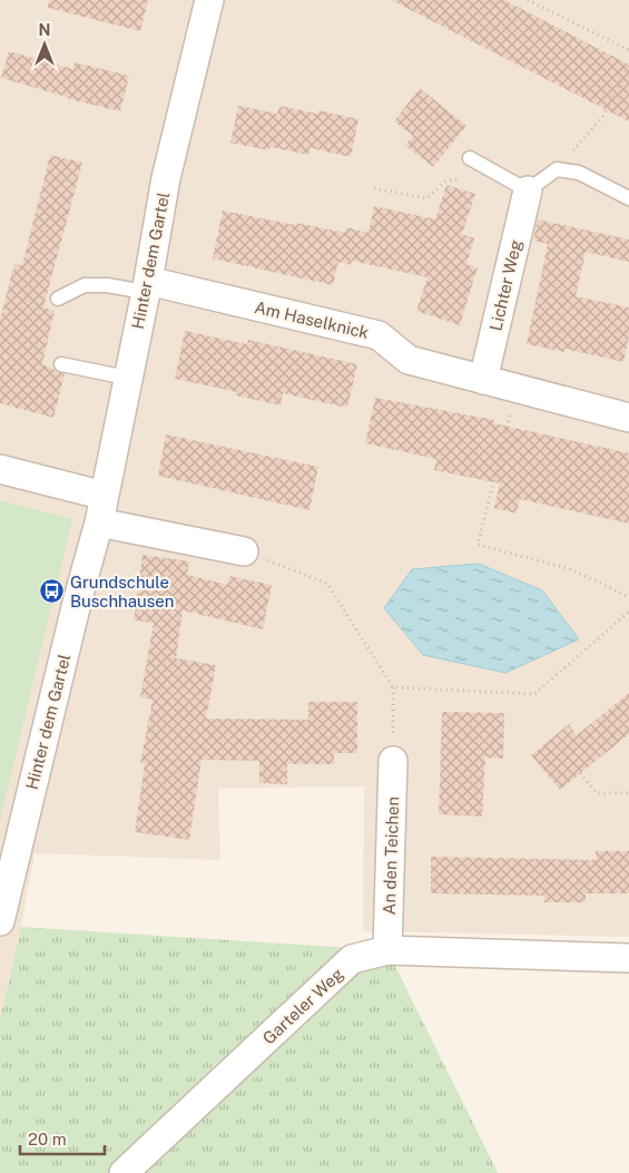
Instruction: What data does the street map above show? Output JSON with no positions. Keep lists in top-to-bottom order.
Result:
{
  "streets": {
    "street": [
      "Hinter dem Gartel",
      "Lichter Weg",
      "Am Haselknick",
      "An den Teichen",
      "Garteler Weg"
    ]
  },
  "crossings": [
    ["Hinter dem Gartel", "Am Haselknick"],
    ["Lichter Weg", "Am Haselknick"],
    ["An den Teichen", "Garteler Weg"]
  ],
  "places": {
    "bus stop": ["Grundschule Buschhausen"]
  },
  "scale_bar": "20 m",
  "north": "top"
}
